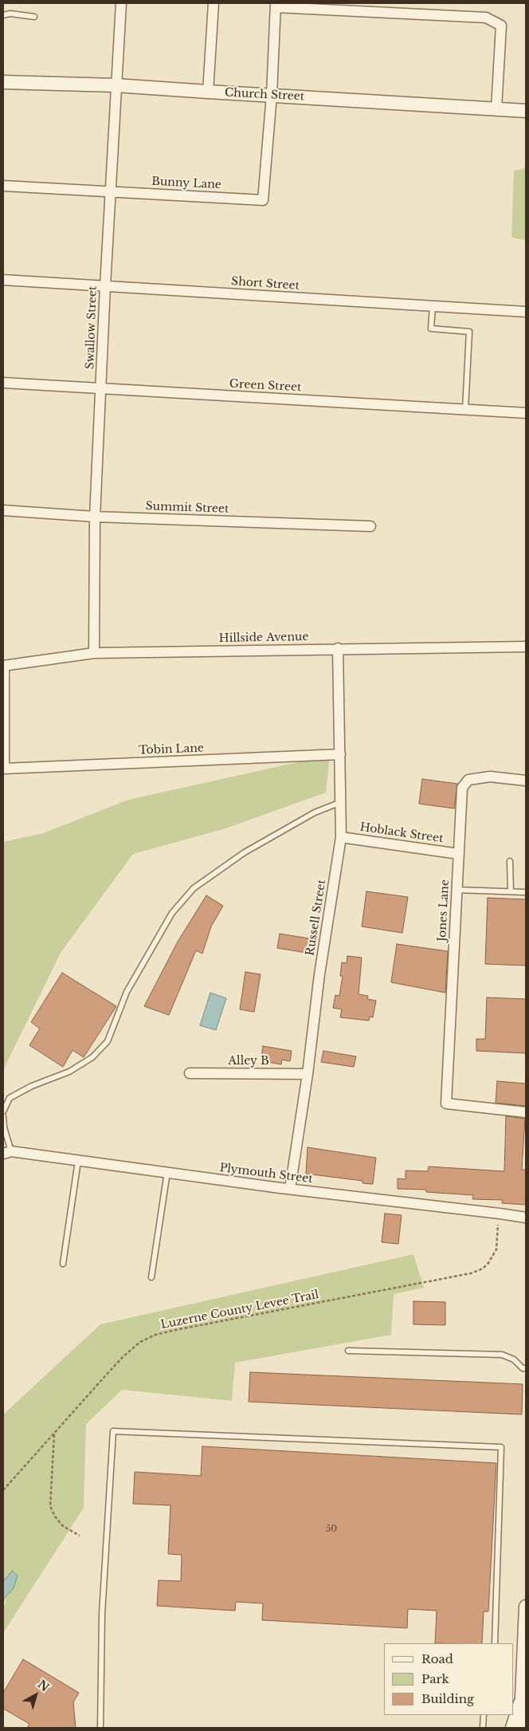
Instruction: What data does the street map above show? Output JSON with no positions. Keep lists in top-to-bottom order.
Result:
{
  "streets": {
    "street": [
      "Church Street",
      "Bunny Lane",
      "Short Street",
      "Swallow Street",
      "Green Street",
      "Summit Street",
      "Hillside Avenue",
      "Tobin Lane",
      "Hoblack Street",
      "Jones Lane",
      "Russell Street",
      "Alley B",
      "Plymouth Street"
    ],
    "path": ["Luzerne County Levee Trail"]
  },
  "crossings": [
    ["Church Street", "Bunny Lane"],
    ["Church Street", "Swallow Street"],
    ["Bunny Lane", "Swallow Street"],
    ["Short Street", "Swallow Street"],
    ["Swallow Street", "Green Street"],
    ["Swallow Street", "Summit Street"],
    ["Swallow Street", "Hillside Avenue"],
    ["Hillside Avenue", "Russell Street"],
    ["Tobin Lane", "Russell Street"],
    ["Hoblack Street", "Jones Lane"],
    ["Hoblack Street", "Russell Street"],
    ["Russell Street", "Alley B"],
    ["Russell Street", "Plymouth Street"],
    ["Plymouth Street", "Luzerne County Levee Trail"]
  ],
  "house_numbers": ["50"],
  "legend": ["Road", "Park", "Building"],
  "north": "top right"
}
